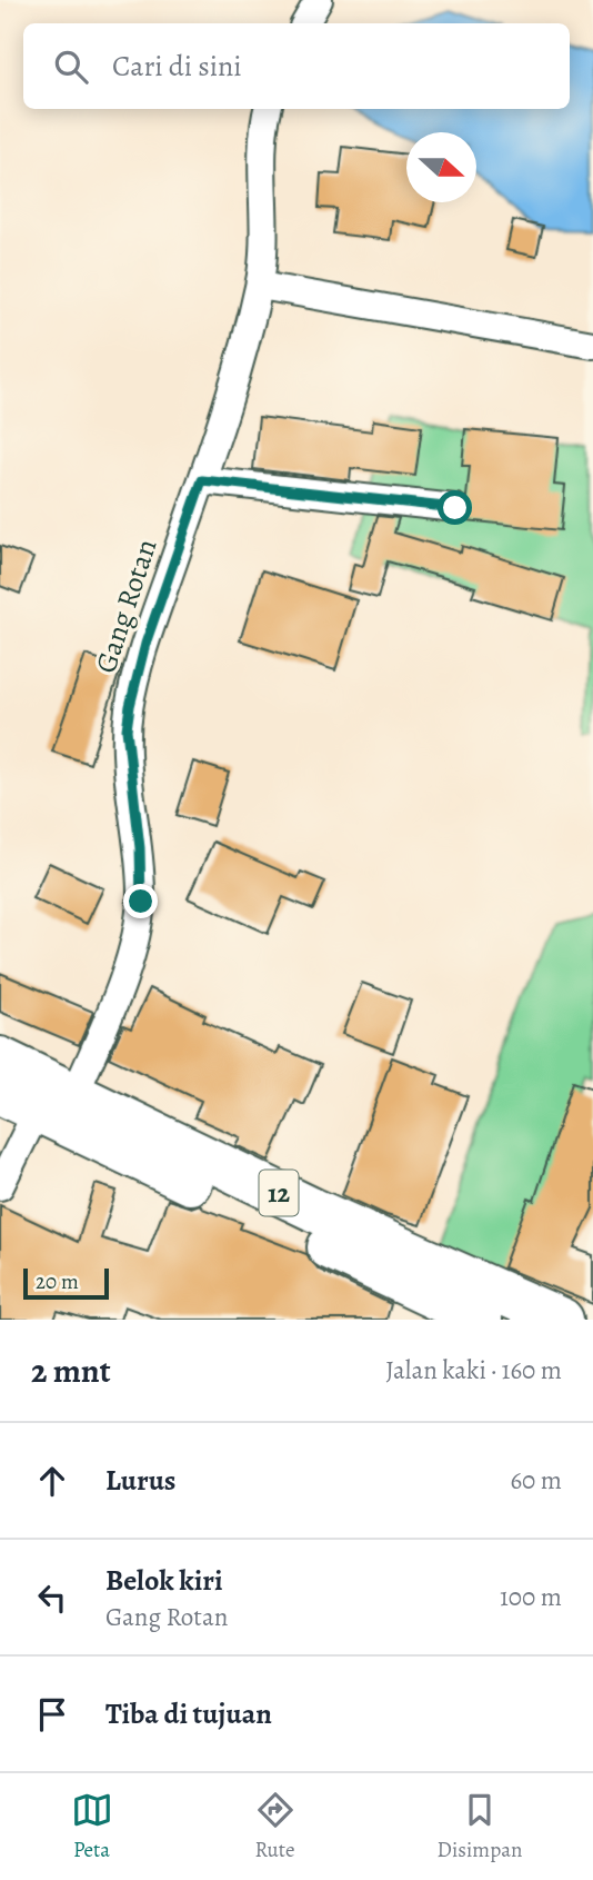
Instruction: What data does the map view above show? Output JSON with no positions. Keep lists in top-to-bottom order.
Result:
{
  "streets": {
    "highway": ["12"],
    "street": ["Gang Rotan"]
  },
  "crossings": [
    ["Gang Rotan", "12"]
  ],
  "scale_bar": "20 m",
  "north": "right",
  "page": {
    "search": "Cari di sini",
    "scale": "20 m",
    "heading": ["2 mnt", "Jalan kaki · 160 m"],
    "list": [
      ["Lurus", "60 m"],
      ["Belok kiri", "Gang Rotan", "100 m"],
      "Tiba di tujuan"
    ],
    "nav": ["Peta", "Rute", "Disimpan"]
  }
}
